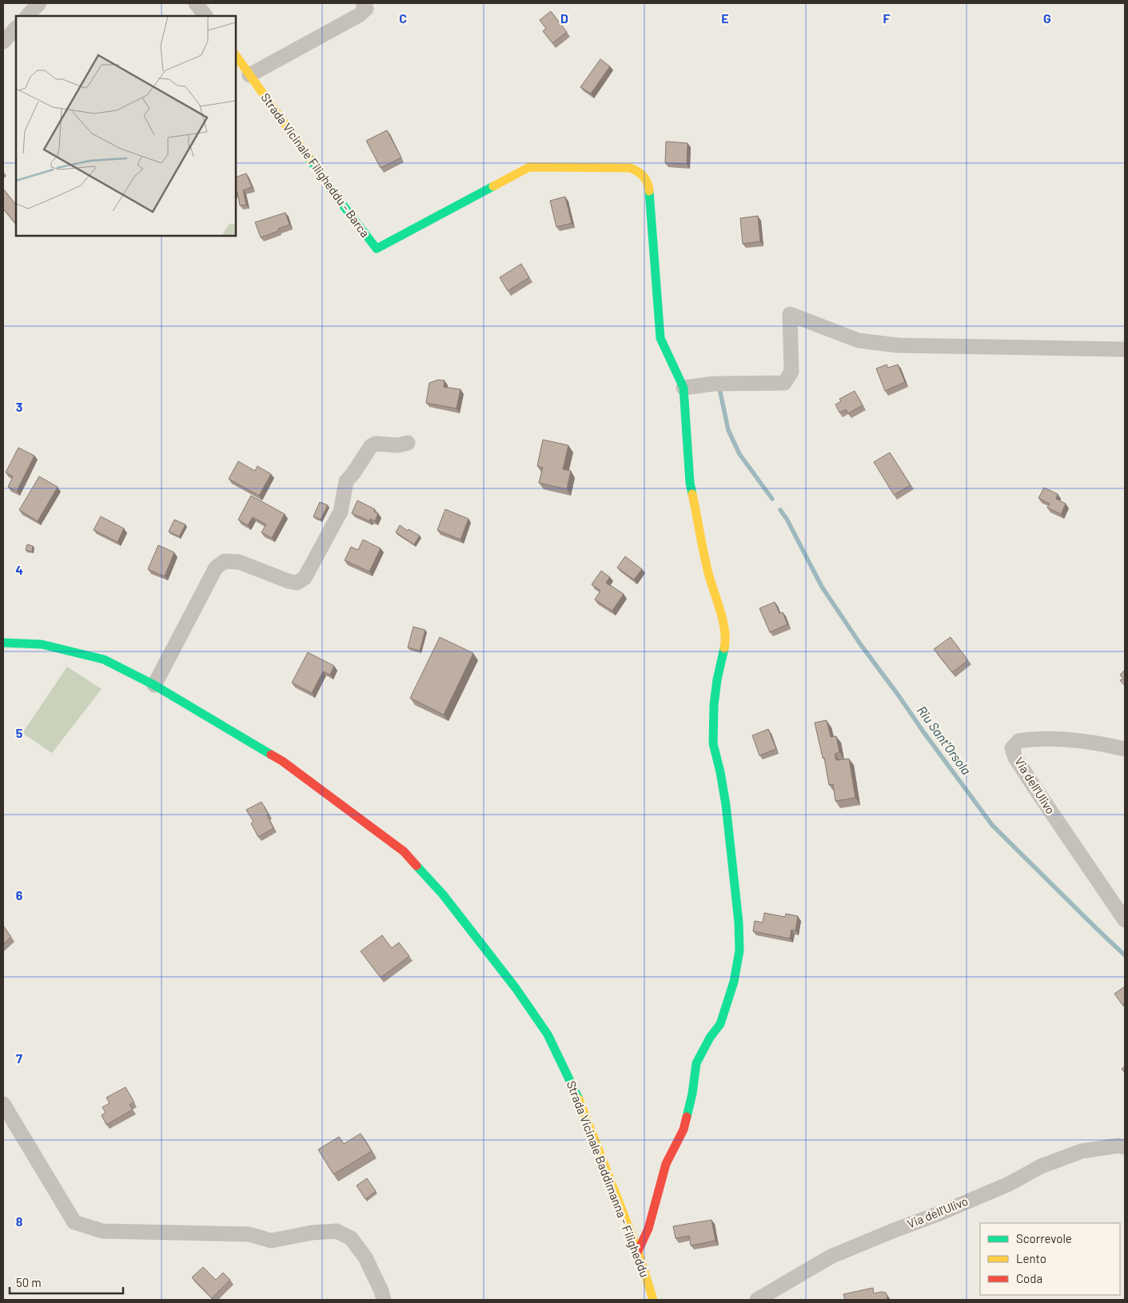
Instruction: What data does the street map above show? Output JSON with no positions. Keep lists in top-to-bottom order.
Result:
{
  "streets": {
    "street": ["Strada Vicinale Filigheddu - Barca", "Via dell'Ulivo", "Strada Vicinale Baddimanna - Filigheddu"]
  },
  "crossings": [
    ["Strada Vicinale Filigheddu - Barca", "Strada Vicinale Baddimanna - Filigheddu"]
  ],
  "water": ["Riu Sant'Orsola"],
  "legend": ["Scorrevole", "Lento", "Coda"],
  "scale_bar": "50 m",
  "grid": {
    "columns": [
      "C",
      "D",
      "E",
      "F",
      "G"
    ],
    "rows": [
      "3",
      "4",
      "5",
      "6",
      "7",
      "8"
    ]
  }
}
